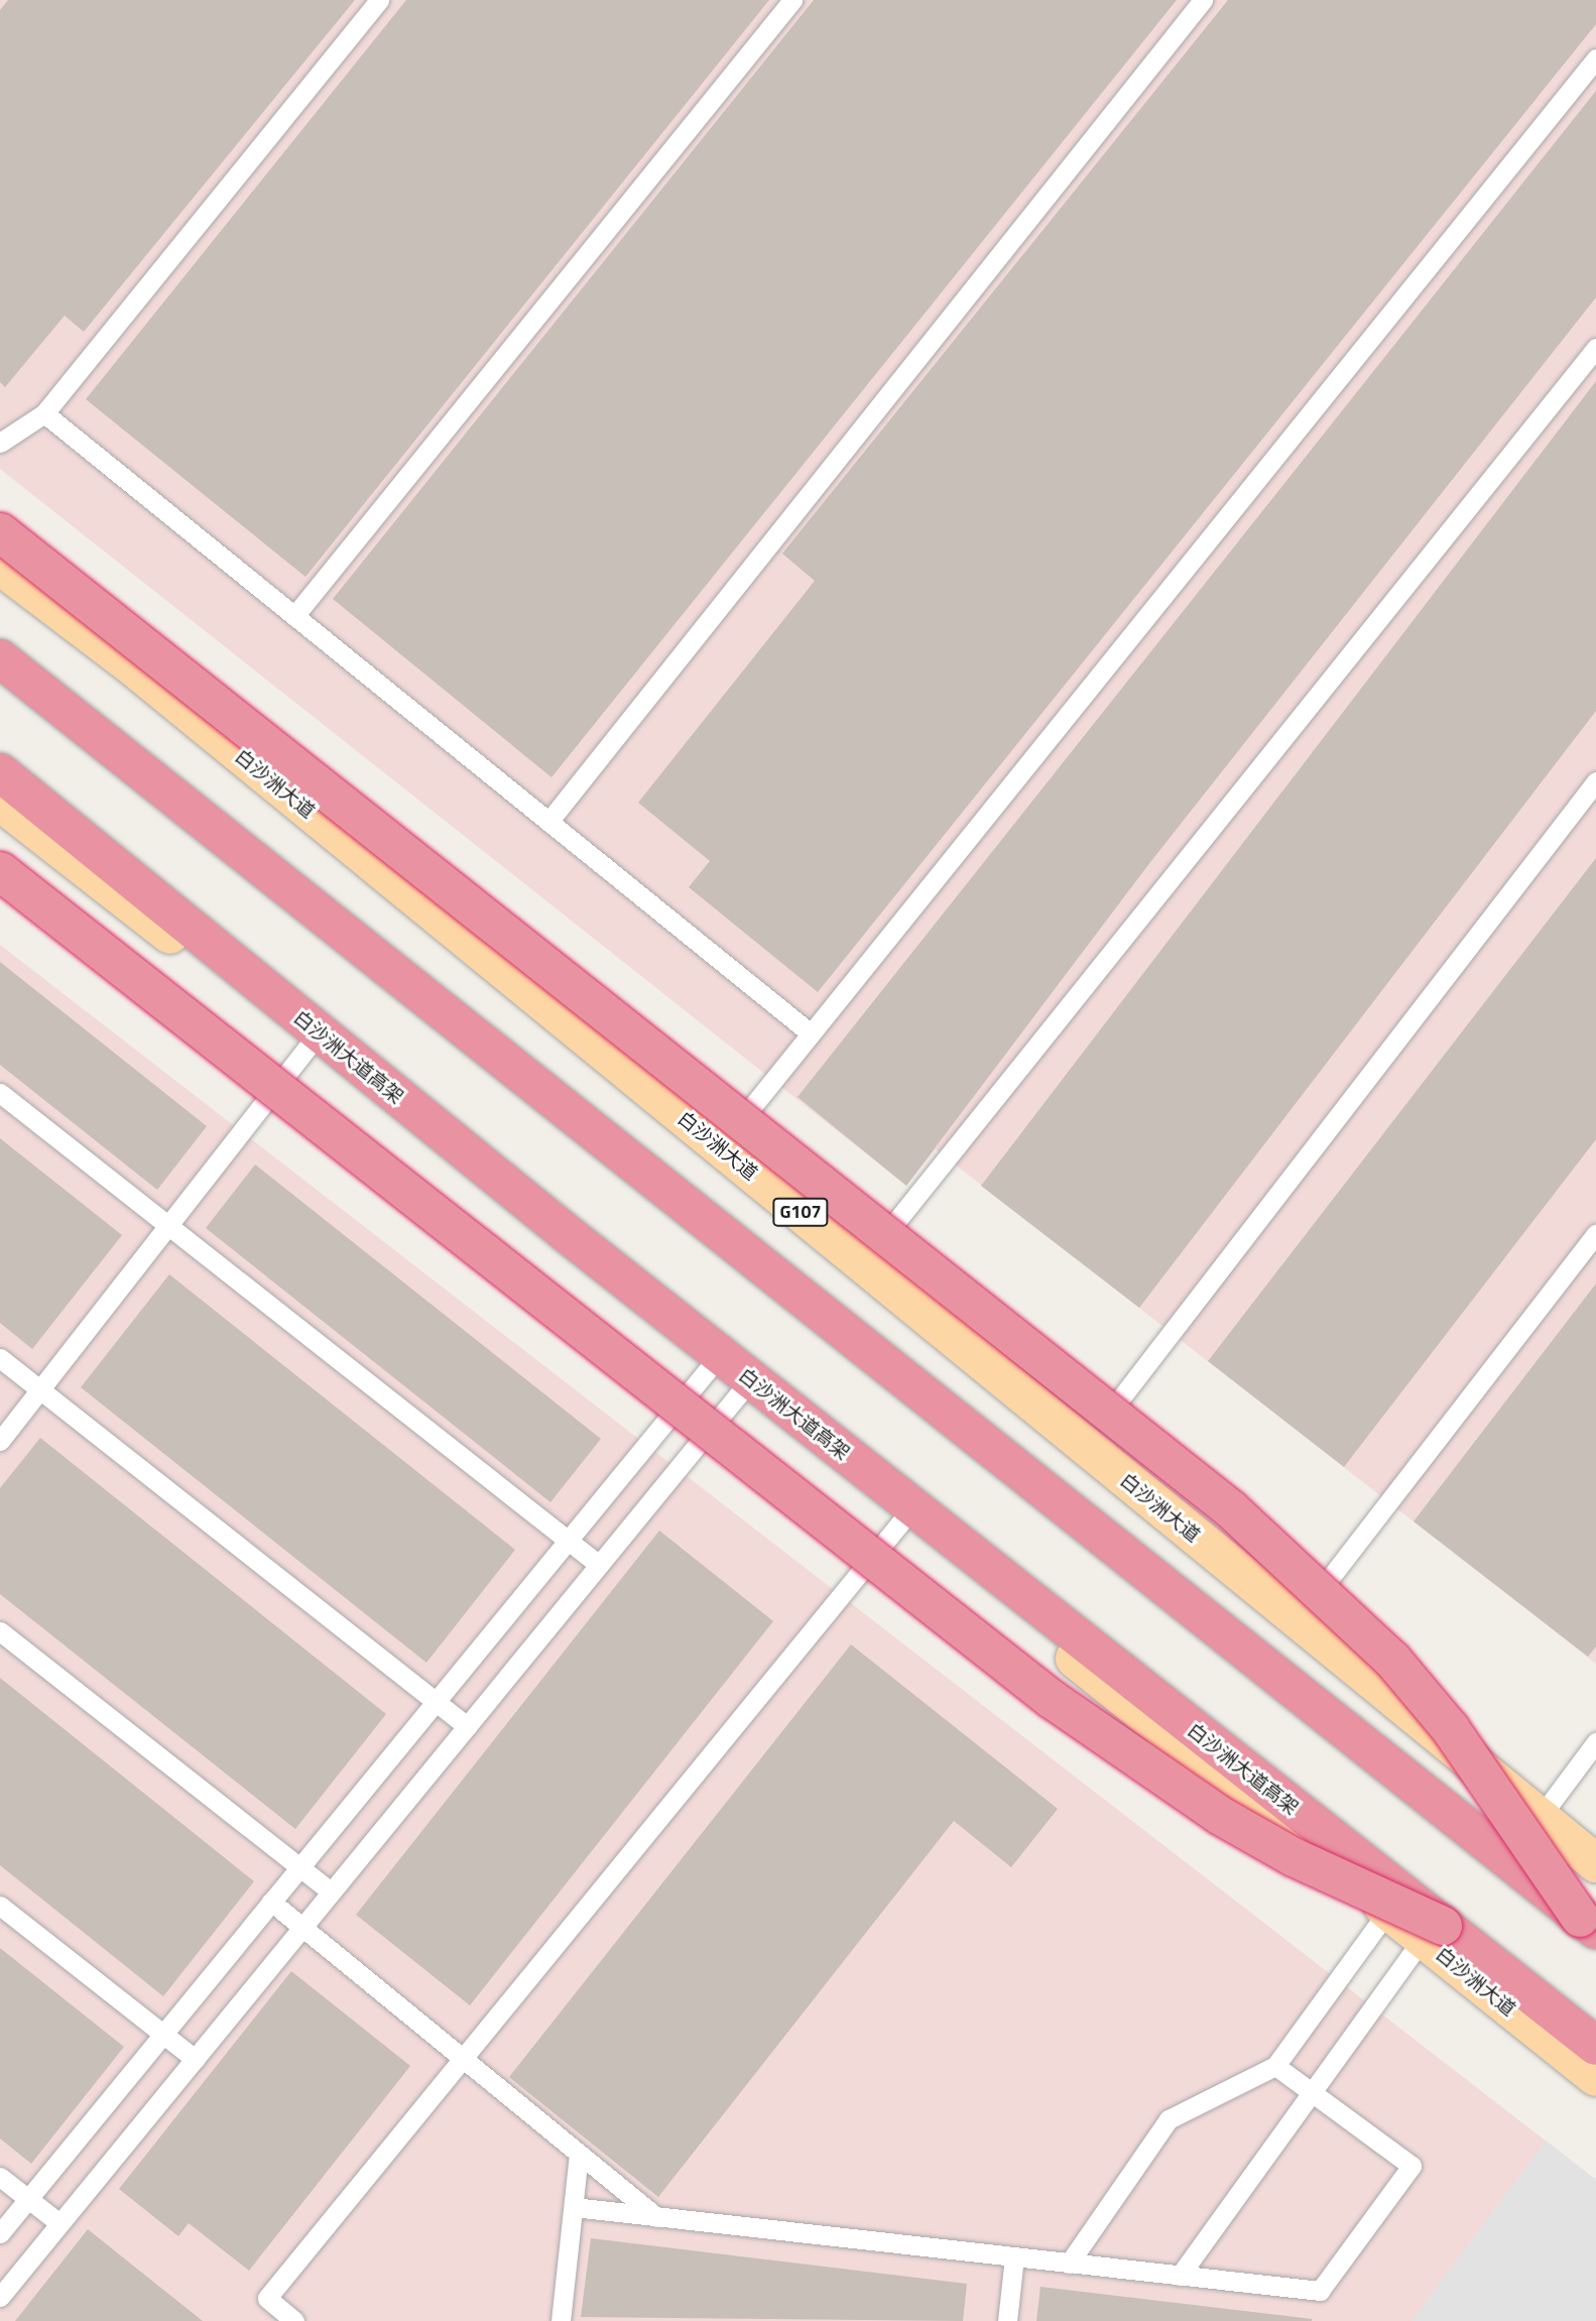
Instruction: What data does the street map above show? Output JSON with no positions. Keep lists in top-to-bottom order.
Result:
{
  "streets": {
    "highway": ["白沙洲大道高架"],
    "main road": ["白沙洲大道", "G107"]
  },
  "crossings": [
    ["白沙洲大道", "白沙洲大道高架"]
  ]
}
